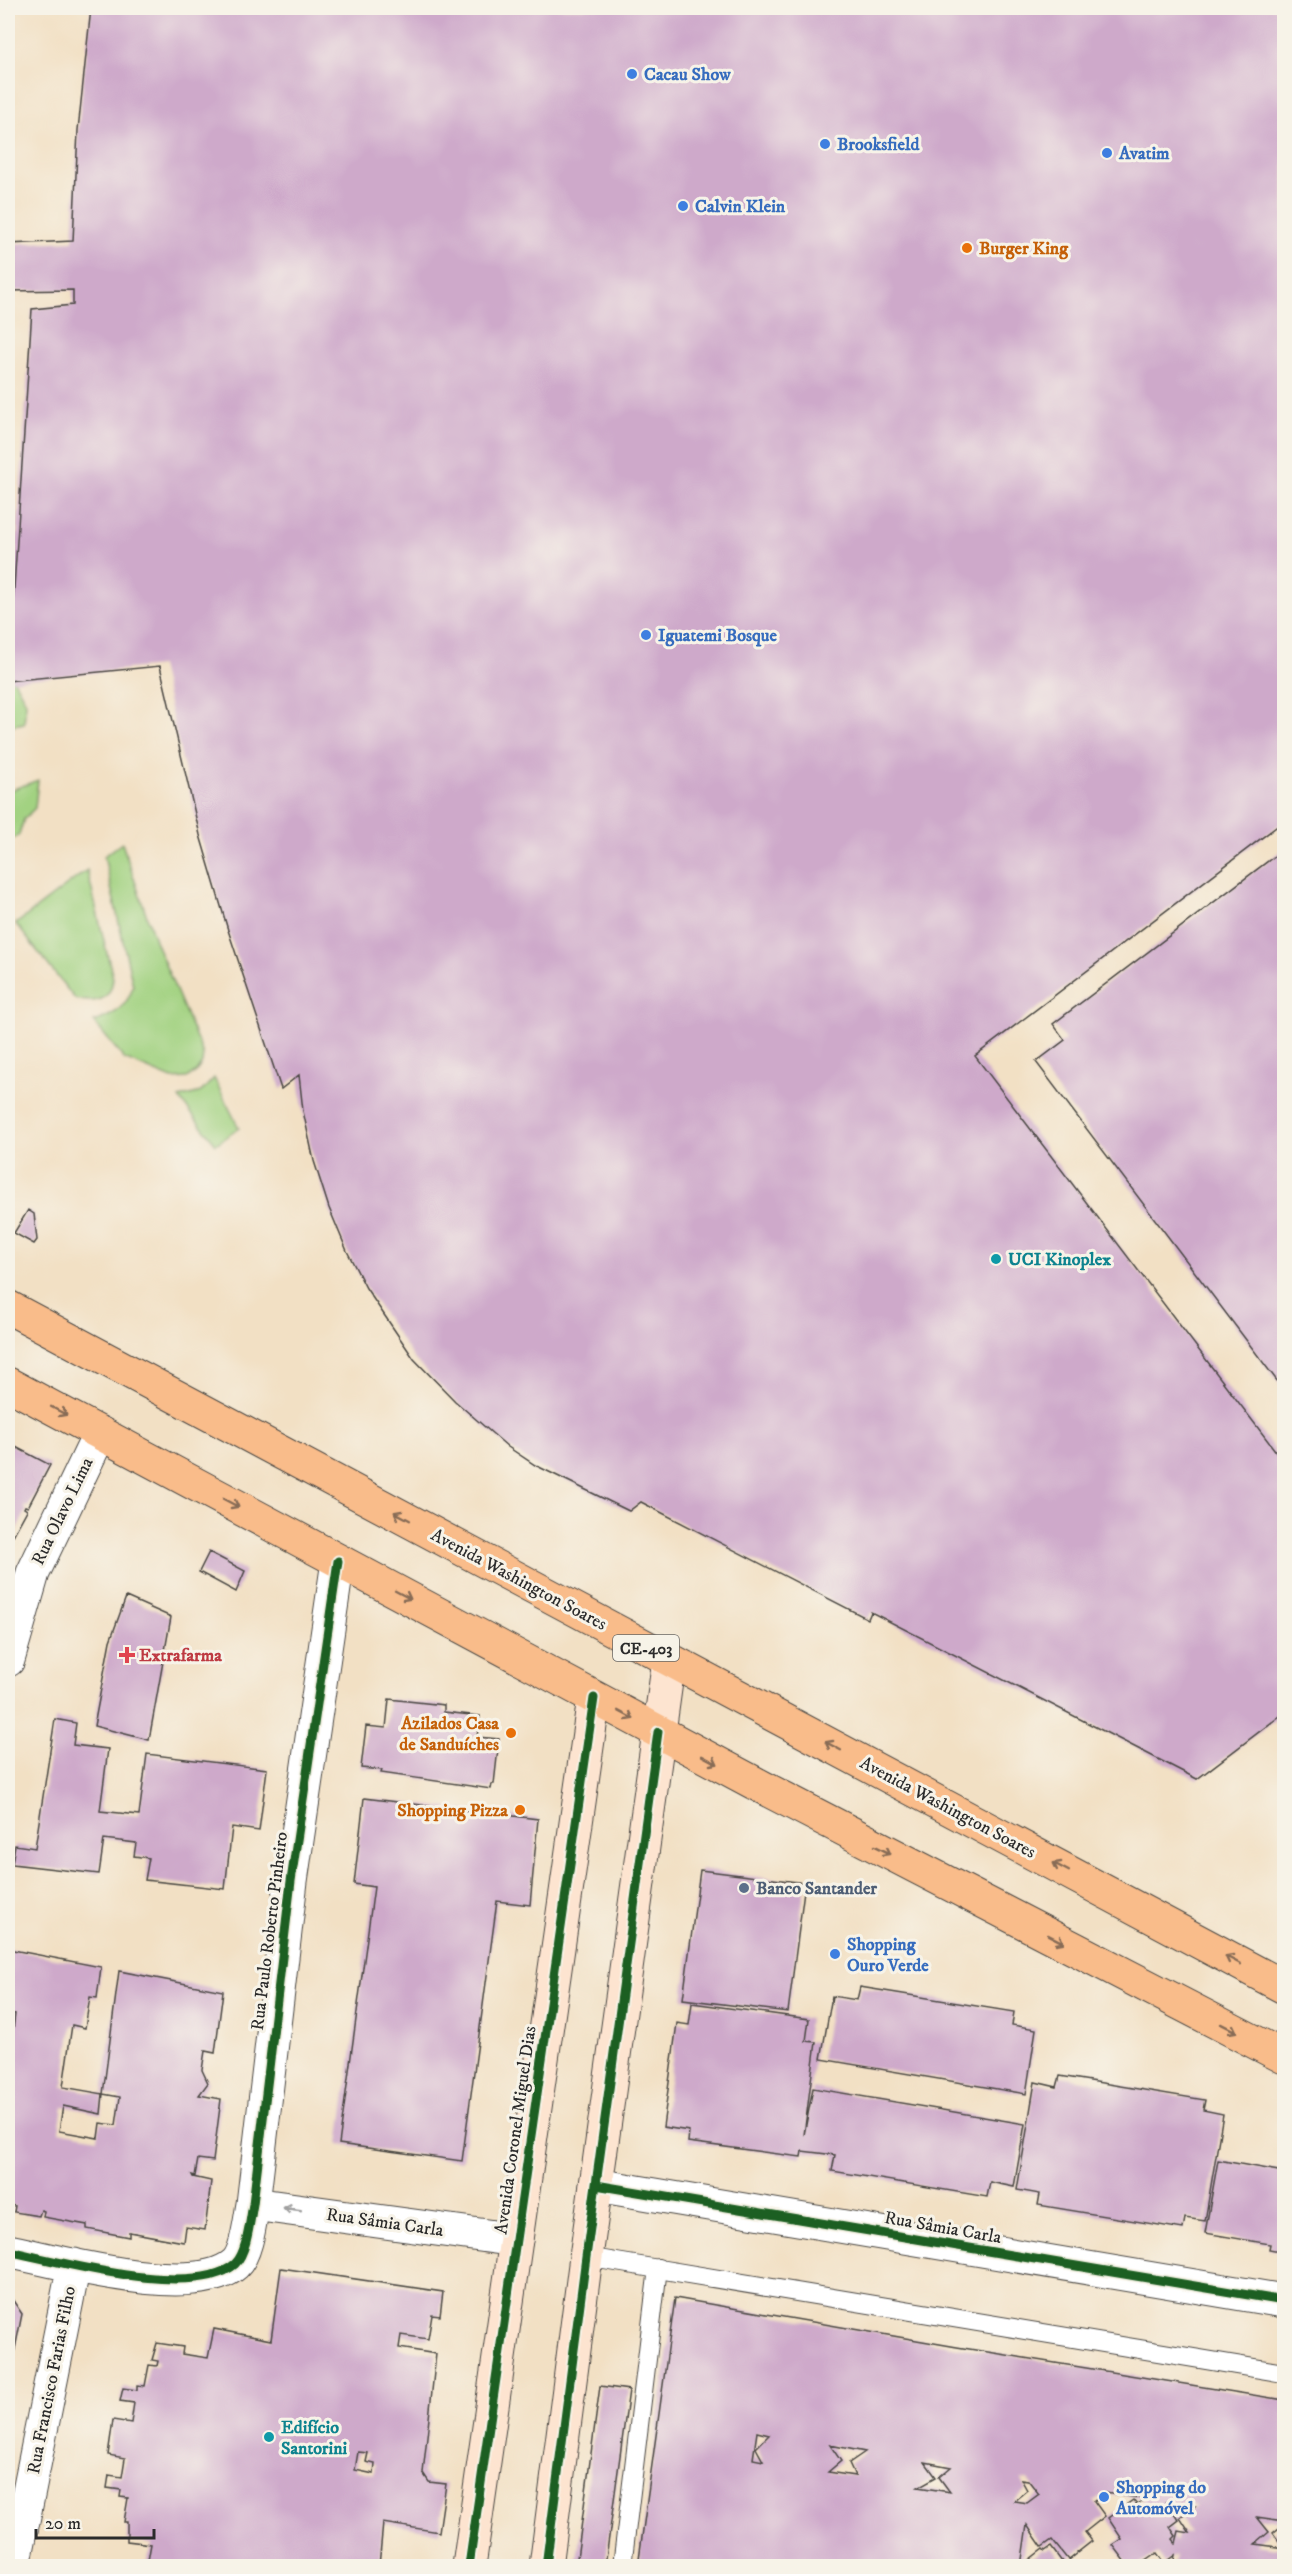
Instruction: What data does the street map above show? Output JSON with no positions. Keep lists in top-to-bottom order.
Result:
{
  "streets": {
    "main road": ["Avenida Washington Soares", "CE-403", "Avenida Coronel Miguel Dias"],
    "street": [
      "Rua Olavo Lima",
      "Rua Paulo Roberto Pinheiro",
      "Rua Sâmia Carla",
      "Rua Francisco Farias Filho"
    ]
  },
  "crossings": [
    ["Rua Paulo Roberto Pinheiro", "Rua Sâmia Carla"],
    ["Rua Paulo Roberto Pinheiro", "Rua Francisco Farias Filho"],
    ["Avenida Coronel Miguel Dias", "Rua Sâmia Carla"]
  ],
  "places": {
    "other": [
      "Cacau Show",
      "Brooksfield",
      "Avatim",
      "Calvin Klein",
      "Burger King",
      "Iguatemi Bosque",
      "UCI Kinoplex",
      "Azilados Casa de Sanduíches",
      "Shopping Pizza",
      "Banco Santander",
      "Shopping Ouro Verde",
      "Edifício Santorini",
      "Shopping do Automóvel"
    ],
    "health": ["Extrafarma"]
  },
  "scale_bar": "20 m"
}
